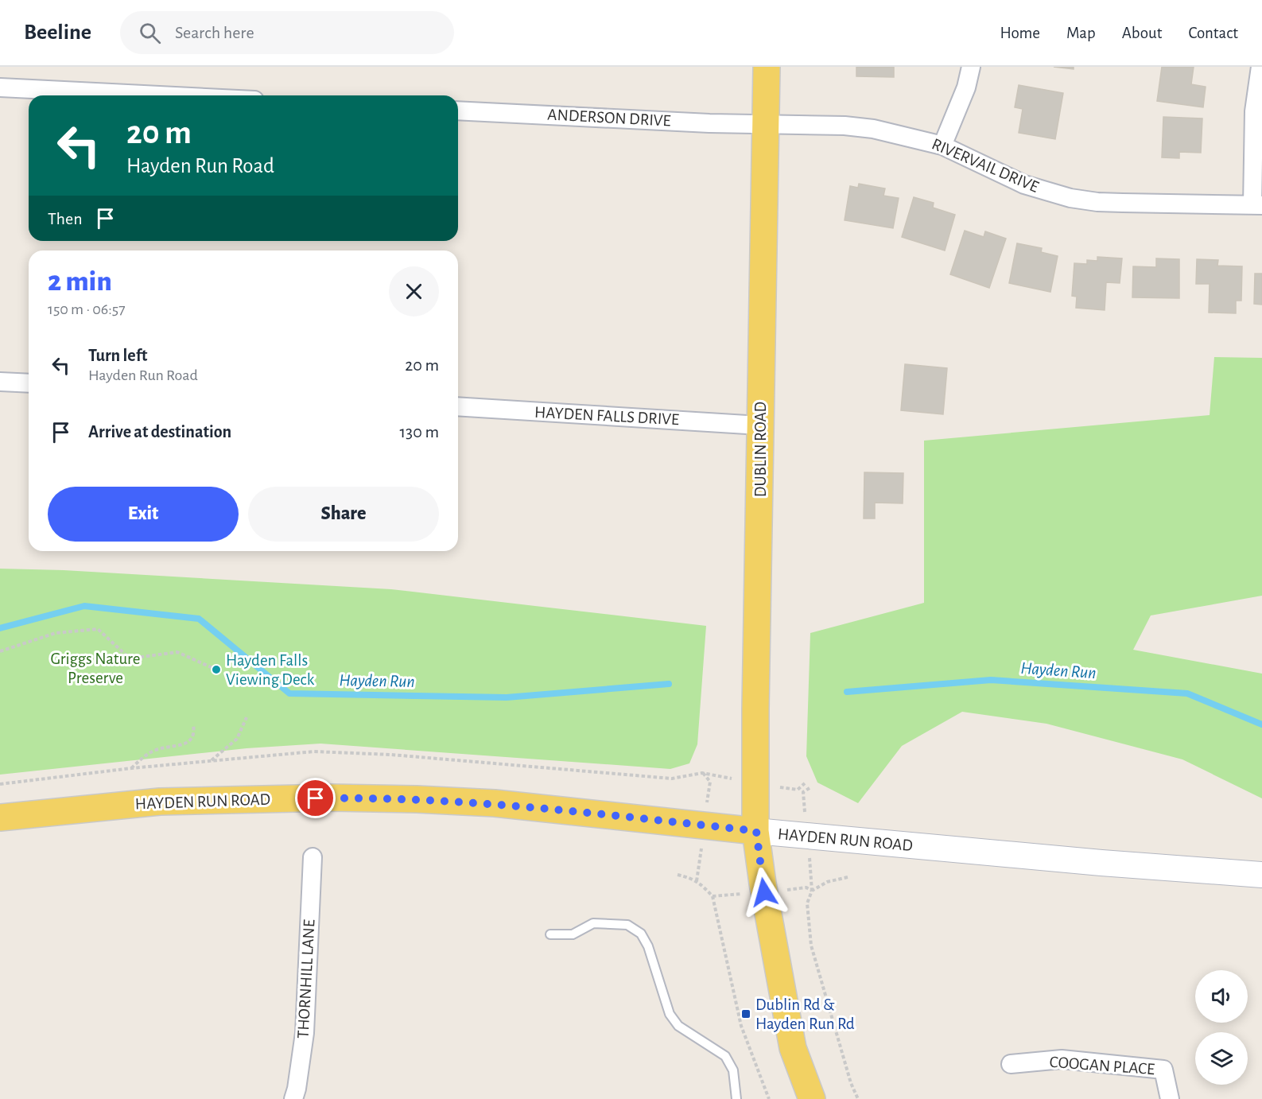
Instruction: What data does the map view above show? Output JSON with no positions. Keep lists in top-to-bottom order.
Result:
{
  "streets": {
    "main road": ["DUBLIN ROAD", "HAYDEN RUN ROAD"],
    "street": [
      "ANDERSON DRIVE",
      "RIVERVAIL DRIVE",
      "HAYDEN FALLS DRIVE",
      "THORNHILL LANE",
      "COOGAN PLACE"
    ]
  },
  "crossings": [
    ["ANDERSON DRIVE", "RIVERVAIL DRIVE"],
    ["ANDERSON DRIVE", "DUBLIN ROAD"],
    ["RIVERVAIL DRIVE", "DUBLIN ROAD"],
    ["HAYDEN FALLS DRIVE", "DUBLIN ROAD"],
    ["DUBLIN ROAD", "HAYDEN RUN ROAD"]
  ],
  "water": ["Hayden Run"],
  "parks": ["Griggs Nature Preserve"],
  "places": {
    "other": ["Hayden Falls Viewing Deck"],
    "transit": ["Dublin Rd & Hayden Run Rd"]
  },
  "page": {
    "header": "Beeline",
    "search": "Search here",
    "nav": [
      "Home",
      "Map",
      "About",
      "Contact"
    ],
    "turn": ["20 m", "Hayden Run Road"],
    "then": "Then",
    "heading": ["2 min", "150 m · 06:57"],
    "list": [
      {
        "name": "Turn left",
        "note": "Hayden Run Road",
        "value": "20 m"
      },
      {
        "name": "Arrive at destination",
        "value": "130 m"
      }
    ],
    "buttons": ["Exit", "Share"]
  }
}
